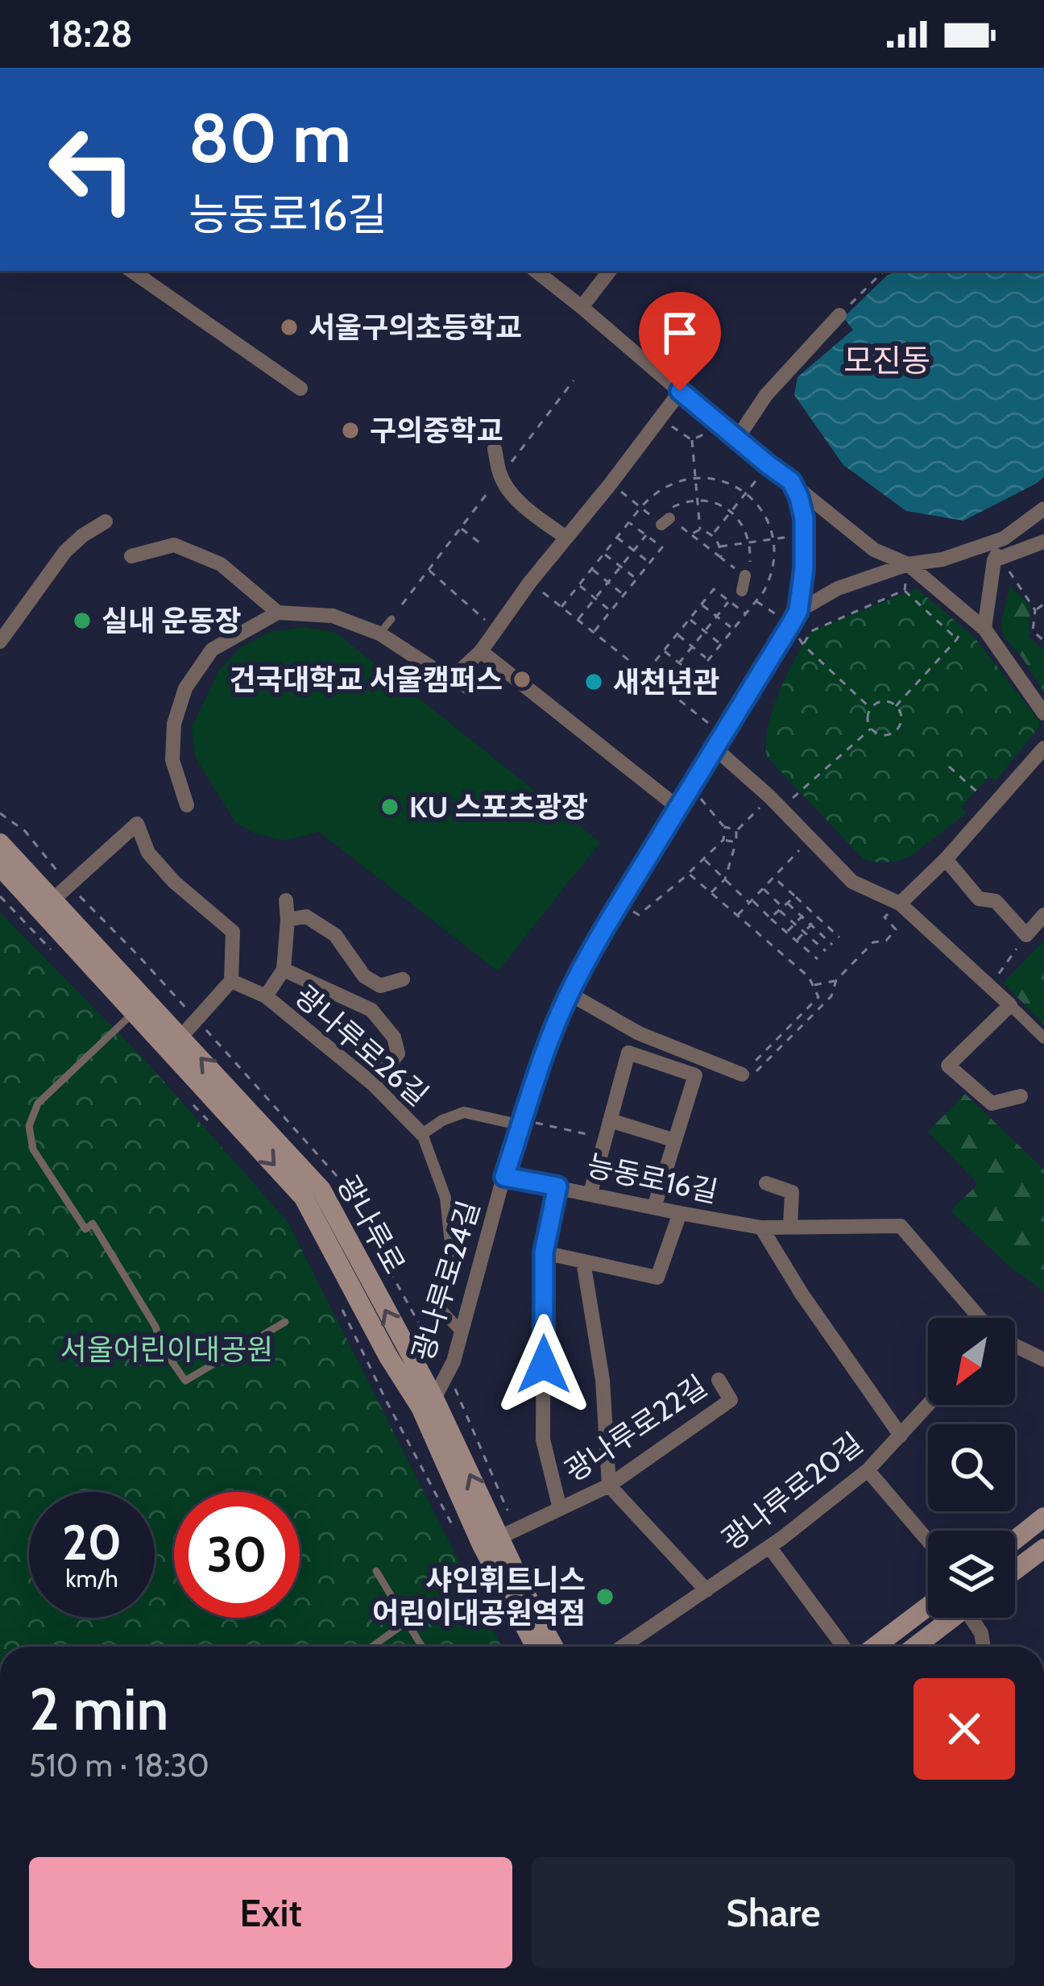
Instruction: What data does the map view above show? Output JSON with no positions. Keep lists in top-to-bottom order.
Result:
{
  "streets": {
    "main road": ["광나루로"],
    "street": [
      "광나루로26길",
      "능동로16길",
      "광나루로24길",
      "광나루로22길",
      "광나루로20길"
    ]
  },
  "crossings": [
    ["능동로16길", "광나루로24길"],
    ["광나루로", "광나루로24길"],
    ["광나루로", "광나루로22길"]
  ],
  "districts": ["모진동"],
  "parks": ["서울어린이대공원"],
  "places": [
    "서울구의초등학교",
    "구의중학교",
    "실내 운동장",
    "건국대학교 서울캠퍼스",
    "새천년관",
    "KU 스포츠광장",
    "샤인휘트니스 어린이대공원역점"
  ],
  "north": "bottom left",
  "page": {
    "status": "18:28",
    "turn": ["80 m", "능동로16길"],
    "speed": "20 km/h",
    "limit": "30",
    "heading": ["2 min", "510 m · 18:30"],
    "buttons": ["Exit", "Share"]
  }
}
